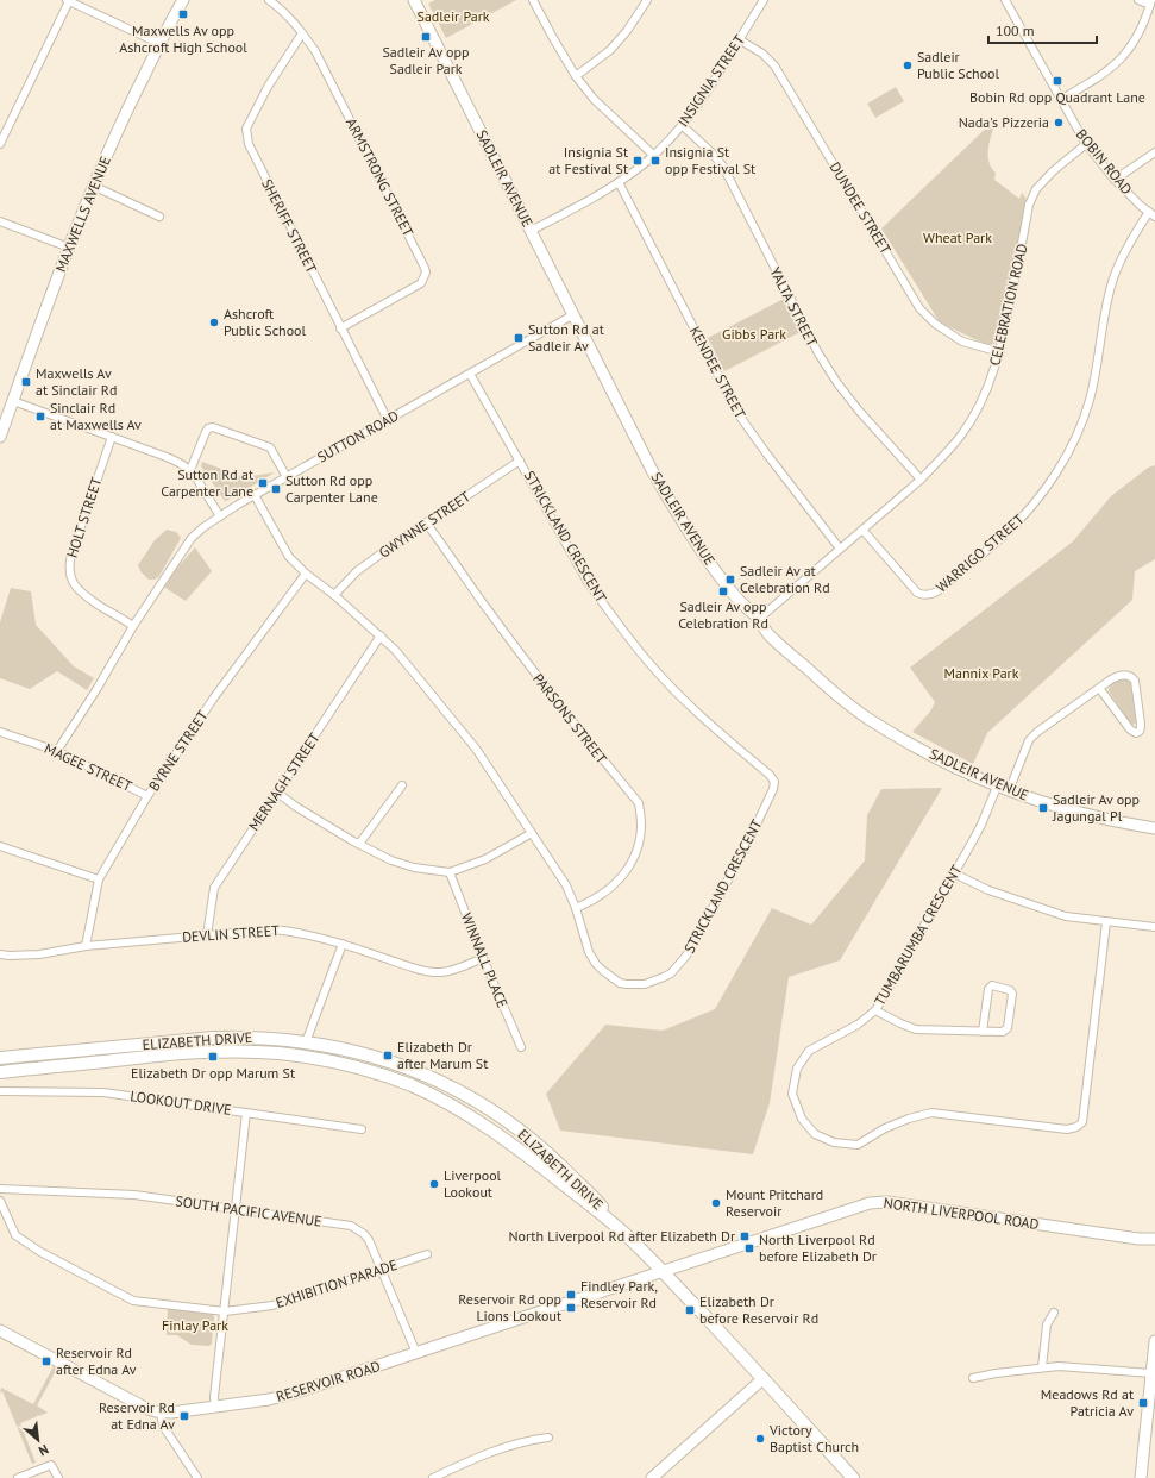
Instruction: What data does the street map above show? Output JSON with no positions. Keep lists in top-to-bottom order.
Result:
{
  "streets": {
    "main road": ["ELIZABETH DRIVE"],
    "street": [
      "INSIGNIA STREET",
      "BOBIN ROAD",
      "ARMSTRONG STREET",
      "SADLEIR AVENUE",
      "DUNDEE STREET",
      "MAXWELLS AVENUE",
      "SHERIFF STREET",
      "CELEBRATION ROAD",
      "YALTA STREET",
      "KENDEE STREET",
      "SUTTON ROAD",
      "HOLT STREET",
      "GWYNNE STREET",
      "STRICKLAND CRESCENT",
      "WARRIGO STREET",
      "PARSONS STREET",
      "BYRNE STREET",
      "MAGEE STREET",
      "MERNAGH STREET",
      "DEVLIN STREET",
      "TUMBARUMBA CRESCENT",
      "WINNALL PLACE",
      "LOOKOUT DRIVE",
      "SOUTH PACIFIC AVENUE",
      "NORTH LIVERPOOL ROAD",
      "EXHIBITION PARADE",
      "RESERVOIR ROAD"
    ]
  },
  "crossings": [
    ["INSIGNIA STREET", "SADLEIR AVENUE"],
    ["INSIGNIA STREET", "DUNDEE STREET"],
    ["INSIGNIA STREET", "YALTA STREET"],
    ["INSIGNIA STREET", "KENDEE STREET"],
    ["BOBIN ROAD", "CELEBRATION ROAD"],
    ["BOBIN ROAD", "WARRIGO STREET"],
    ["ARMSTRONG STREET", "SHERIFF STREET"],
    ["SADLEIR AVENUE", "CELEBRATION ROAD"],
    ["SADLEIR AVENUE", "SUTTON ROAD"],
    ["SADLEIR AVENUE", "TUMBARUMBA CRESCENT"],
    ["DUNDEE STREET", "CELEBRATION ROAD"],
    ["SHERIFF STREET", "SUTTON ROAD"],
    ["CELEBRATION ROAD", "YALTA STREET"],
    ["CELEBRATION ROAD", "KENDEE STREET"],
    ["CELEBRATION ROAD", "WARRIGO STREET"],
    ["SUTTON ROAD", "HOLT STREET"],
    ["SUTTON ROAD", "STRICKLAND CRESCENT"],
    ["SUTTON ROAD", "MAGEE STREET"],
    ["GWYNNE STREET", "STRICKLAND CRESCENT"],
    ["GWYNNE STREET", "PARSONS STREET"],
    ["STRICKLAND CRESCENT", "PARSONS STREET"],
    ["STRICKLAND CRESCENT", "BYRNE STREET"],
    ["STRICKLAND CRESCENT", "MERNAGH STREET"],
    ["BYRNE STREET", "MAGEE STREET"],
    ["BYRNE STREET", "DEVLIN STREET"],
    ["MERNAGH STREET", "DEVLIN STREET"],
    ["DEVLIN STREET", "WINNALL PLACE"],
    ["ELIZABETH DRIVE", "NORTH LIVERPOOL ROAD"],
    ["ELIZABETH DRIVE", "RESERVOIR ROAD"],
    ["SOUTH PACIFIC AVENUE", "EXHIBITION PARADE"],
    ["SOUTH PACIFIC AVENUE", "RESERVOIR ROAD"],
    ["NORTH LIVERPOOL ROAD", "RESERVOIR ROAD"]
  ],
  "parks": [
    "Sadleir Park",
    "Wheat Park",
    "Gibbs Park",
    "Mannix Park",
    "Finlay Park"
  ],
  "places": {
    "transit": [
      "Maxwells Av opp Ashcroft High School",
      "Sadleir Av opp Sadleir Park",
      "Bobin Rd opp Quadrant Lane",
      "Insignia St at Festival St",
      "Insignia St opp Festival St",
      "Sutton Rd at Sadleir Av",
      "Maxwells Av at Sinclair Rd",
      "Sinclair Rd at Maxwells Av",
      "Sutton Rd at Carpenter Lane",
      "Sutton Rd opp Carpenter Lane",
      "Sadleir Av at Celebration Rd",
      "Sadleir Av opp Celebration Rd",
      "Sadleir Av opp Jagungal Pl",
      "Elizabeth Dr after Marum St",
      "Elizabeth Dr opp Marum St",
      "North Liverpool Rd after Elizabeth Dr",
      "North Liverpool Rd before Elizabeth Dr",
      "Findley Park, Reservoir Rd",
      "Reservoir Rd opp Lions Lookout",
      "Elizabeth Dr before Reservoir Rd",
      "Reservoir Rd after Edna Av",
      "Meadows Rd at Patricia Av",
      "Reservoir Rd at Edna Av"
    ],
    "other": [
      "Sadleir Public School",
      "Nada's Pizzeria",
      "Ashcroft Public School",
      "Liverpool Lookout",
      "Mount Pritchard Reservoir",
      "Victory Baptist Church"
    ]
  },
  "scale_bar": "100 m",
  "north": "bottom right"
}
